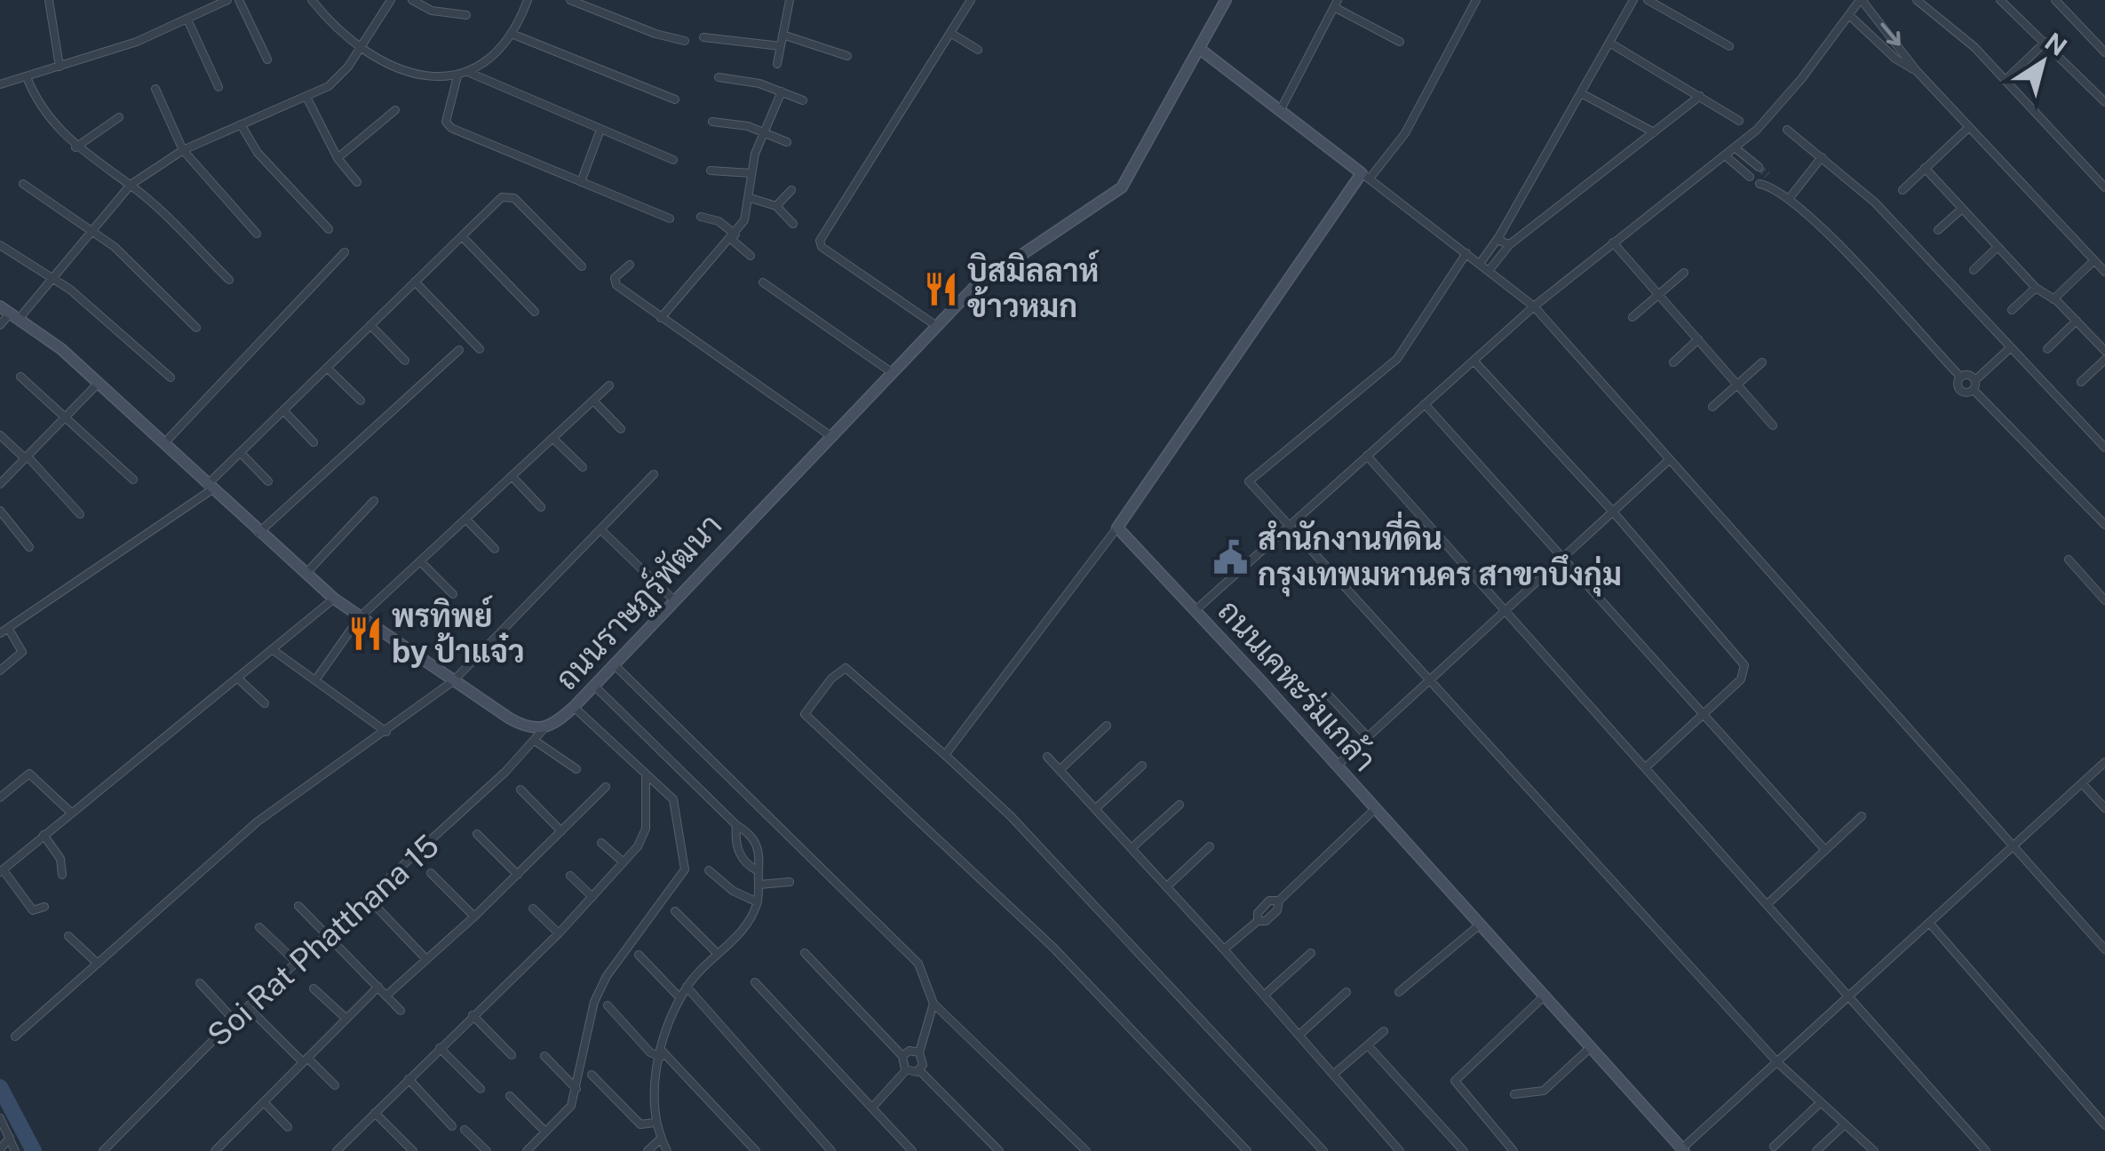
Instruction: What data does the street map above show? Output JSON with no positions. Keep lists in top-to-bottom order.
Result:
{
  "streets": {
    "street": ["ถนนราษฏร์พัฒนา", "ถนนเคหะร่มเกล้า", "Soi Rat Phatthana 15"]
  },
  "crossings": [
    ["ถนนราษฏร์พัฒนา", "Soi Rat Phatthana 15"]
  ],
  "places": {
    "restaurant": ["บิสมิลลาห์ ข้าวหมก", "พรทิพย์ by ป้าแจ๋ว"],
    "public building": ["สำนักงานที่ดิน กรุงเทพมหานคร สาขาบึงกุ่ม"]
  },
  "north": "top right"
}
